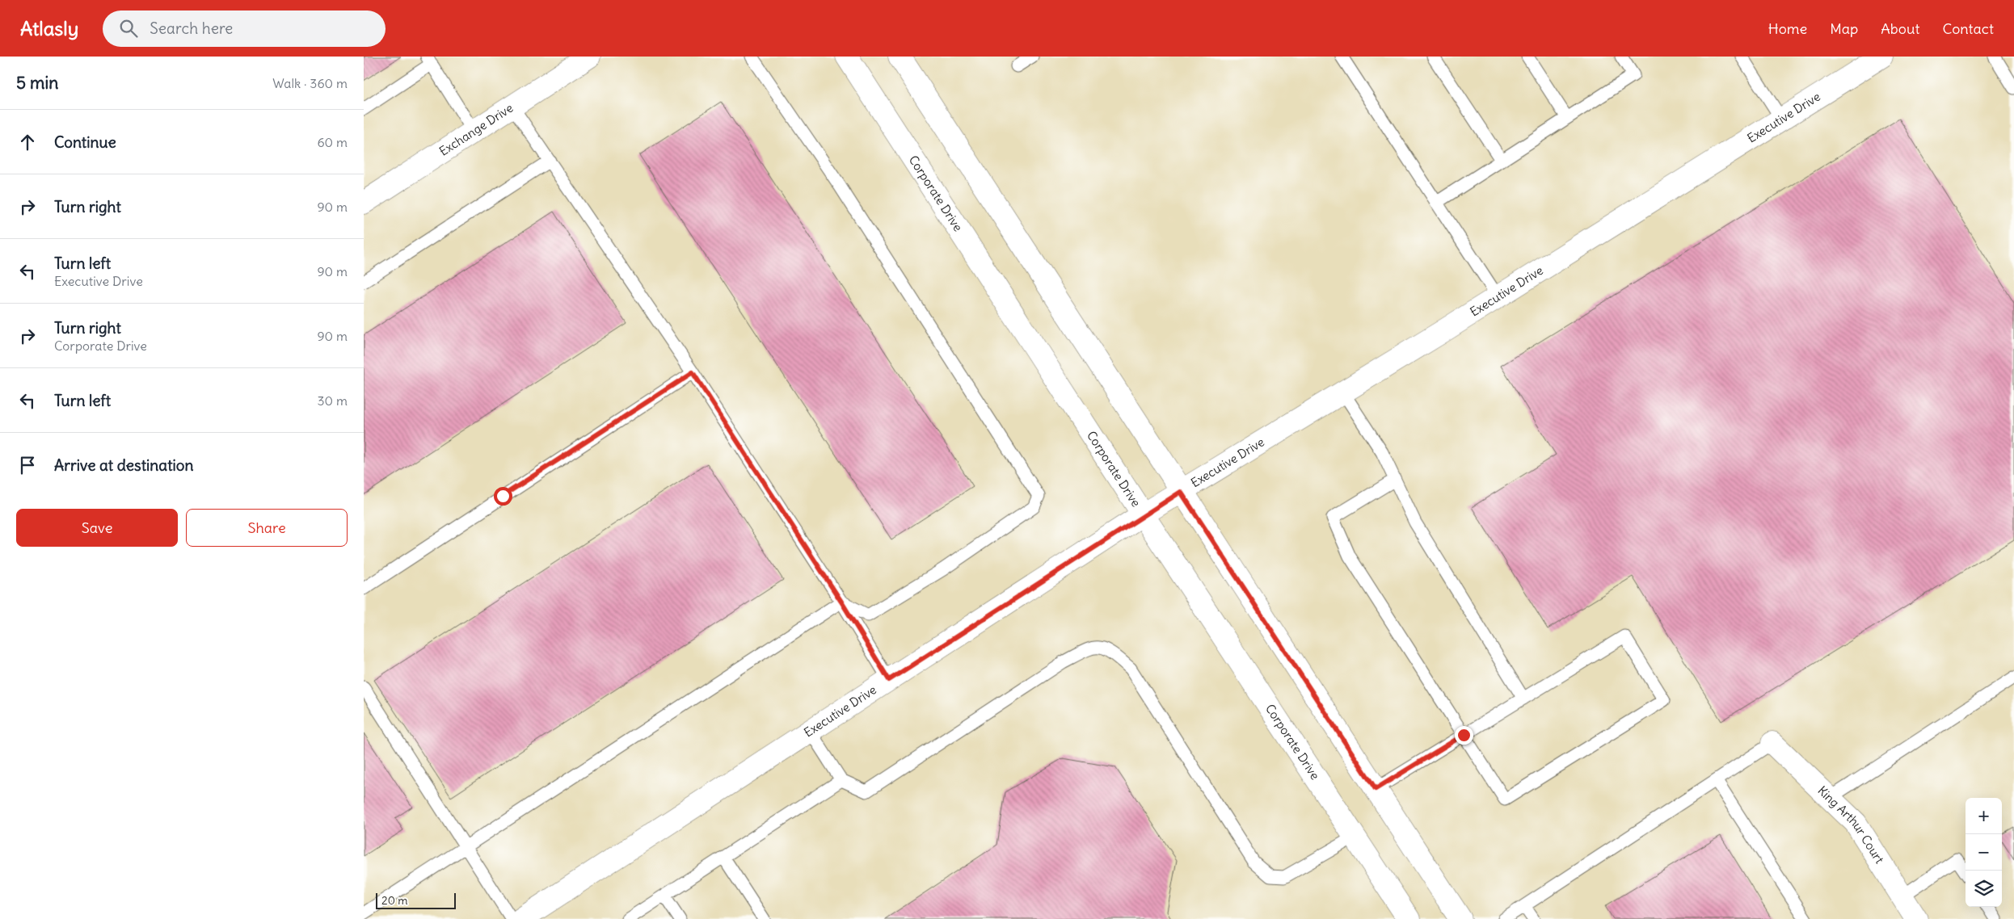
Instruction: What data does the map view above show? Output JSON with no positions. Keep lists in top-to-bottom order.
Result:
{
  "streets": {
    "street": [
      "Executive Drive",
      "Exchange Drive",
      "Corporate Drive",
      "King Arthur Court"
    ]
  },
  "crossings": [
    ["Executive Drive", "Corporate Drive"]
  ],
  "scale_bar": "20 m",
  "page": {
    "header": "Atlasly",
    "search": "Search here",
    "nav": [
      "Home",
      "Map",
      "About",
      "Contact"
    ],
    "heading": ["5 min", "Walk · 360 m"],
    "list": [
      ["Continue", "60 m"],
      ["Turn right", "90 m"],
      ["Turn left", "Executive Drive", "90 m"],
      ["Turn right", "Corporate Drive", "90 m"],
      ["Turn left", "30 m"],
      "Arrive at destination"
    ],
    "buttons": ["Save", "Share"],
    "map_buttons": ["+", "−"],
    "scale": "20 m"
  }
}
